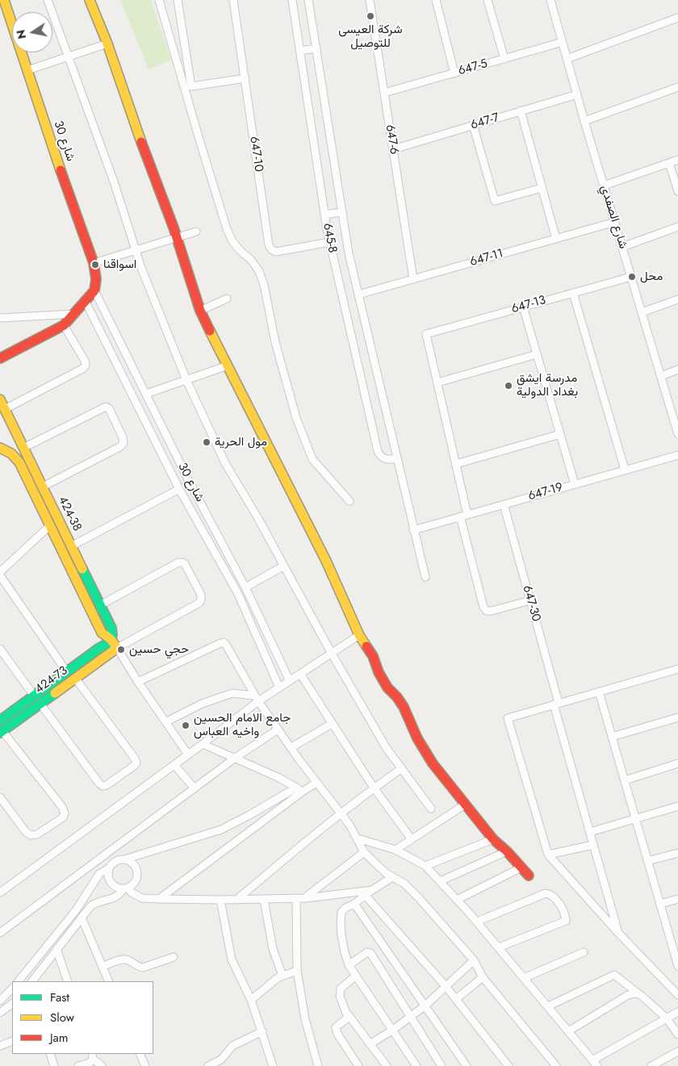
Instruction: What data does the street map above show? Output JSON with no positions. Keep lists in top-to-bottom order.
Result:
{
  "streets": {
    "street": [
      "647-5",
      "647-7",
      "647-6",
      "شارع 30",
      "647-10",
      "شارع الصفدي",
      "645-8",
      "647-11",
      "647-13",
      "647-19",
      "424-38",
      "647-30",
      "424-73"
    ]
  },
  "crossings": [
    ["647-5", "647-6"],
    ["647-5", "شارع الصفدي"],
    ["647-7", "647-6"],
    ["647-7", "شارع الصفدي"],
    ["647-6", "647-11"],
    ["647-10", "645-8"],
    ["شارع الصفدي", "647-11"],
    ["شارع الصفدي", "647-13"],
    ["645-8", "647-11"],
    ["645-8", "647-19"],
    ["647-19", "647-30"],
    ["424-38", "424-73"]
  ],
  "places": [
    "شركة العيسى للتوصيل",
    "اسواقنا",
    "محل",
    "مدرسة ايشق بغداد الدولية",
    "مول الحرية",
    "حجي حسين",
    "جامع الامام الحسين واخيه العباس"
  ],
  "legend": ["Fast", "Slow", "Jam"],
  "north": "left"
}
